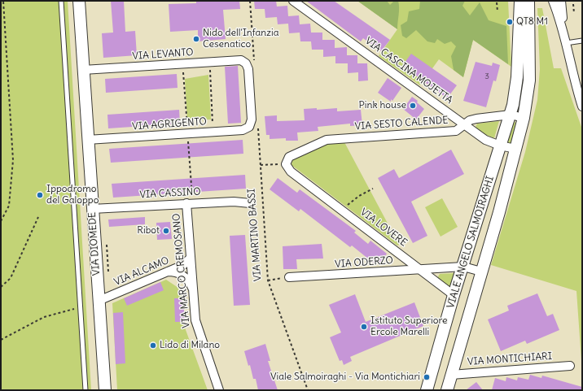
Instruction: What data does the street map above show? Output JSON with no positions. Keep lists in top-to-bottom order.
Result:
{
  "streets": {
    "street": [
      "VIA LEVANTO",
      "VIA CASCINA MOJETTA",
      "VIA SESTO CALENDE",
      "VIA AGRIGENTO",
      "VIA CASSINO",
      "VIA LOVERE",
      "VIALE ANGELO SALMOIRAGHI",
      "VIA DIOMEDE",
      "VIA ODERZO",
      "VIA MARCO CREMOSANO",
      "VIA ALCAMO",
      "VIA MONTICHIARI"
    ],
    "path": ["VIA MARTINO BASSI"]
  },
  "crossings": [
    ["VIA LEVANTO", "VIA AGRIGENTO"],
    ["VIA LEVANTO", "VIA DIOMEDE"],
    ["VIA CASCINA MOJETTA", "VIA SESTO CALENDE"],
    ["VIA CASCINA MOJETTA", "VIALE ANGELO SALMOIRAGHI"],
    ["VIA SESTO CALENDE", "VIA LOVERE"],
    ["VIA SESTO CALENDE", "VIALE ANGELO SALMOIRAGHI"],
    ["VIA AGRIGENTO", "VIA DIOMEDE"],
    ["VIA CASSINO", "VIA DIOMEDE"],
    ["VIA CASSINO", "VIA MARCO CREMOSANO"],
    ["VIA LOVERE", "VIA ODERZO"],
    ["VIALE ANGELO SALMOIRAGHI", "VIA MONTICHIARI"],
    ["VIA DIOMEDE", "VIA ALCAMO"],
    ["VIA MARCO CREMOSANO", "VIA ALCAMO"]
  ],
  "places": [
    "QT8 M1",
    "Nido dell'Infanzia Cesenatico",
    "Pink house",
    "Ippodromo del Galoppo",
    "Ribot",
    "Istituto Superiore Ercole Marelli",
    "Lido di Milano",
    "Viale Salmoiraghi - Via Montichiari"
  ],
  "house_numbers": ["3"]
}
